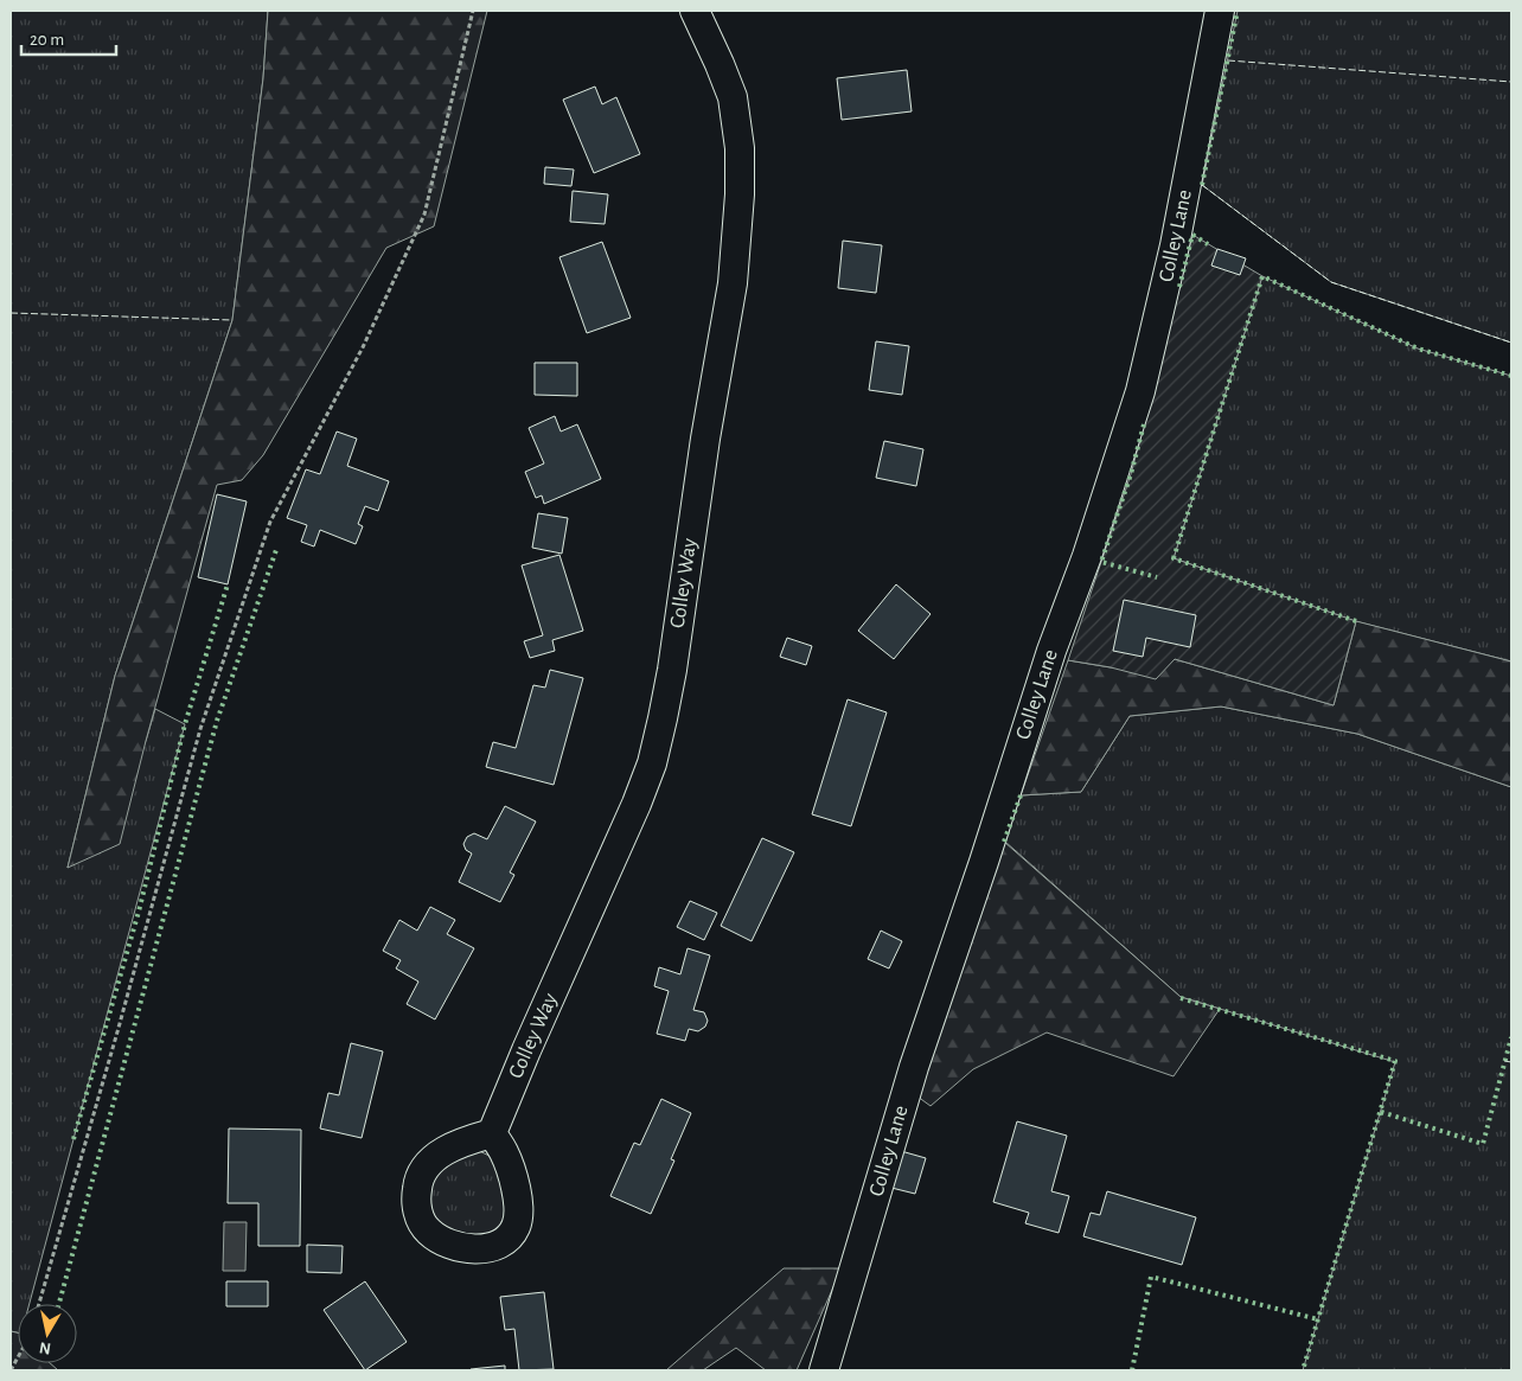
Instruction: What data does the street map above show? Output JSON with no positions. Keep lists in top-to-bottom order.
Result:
{
  "streets": {
    "street": ["Colley Lane", "Colley Way"]
  },
  "scale_bar": "20 m",
  "north": "bottom"
}
